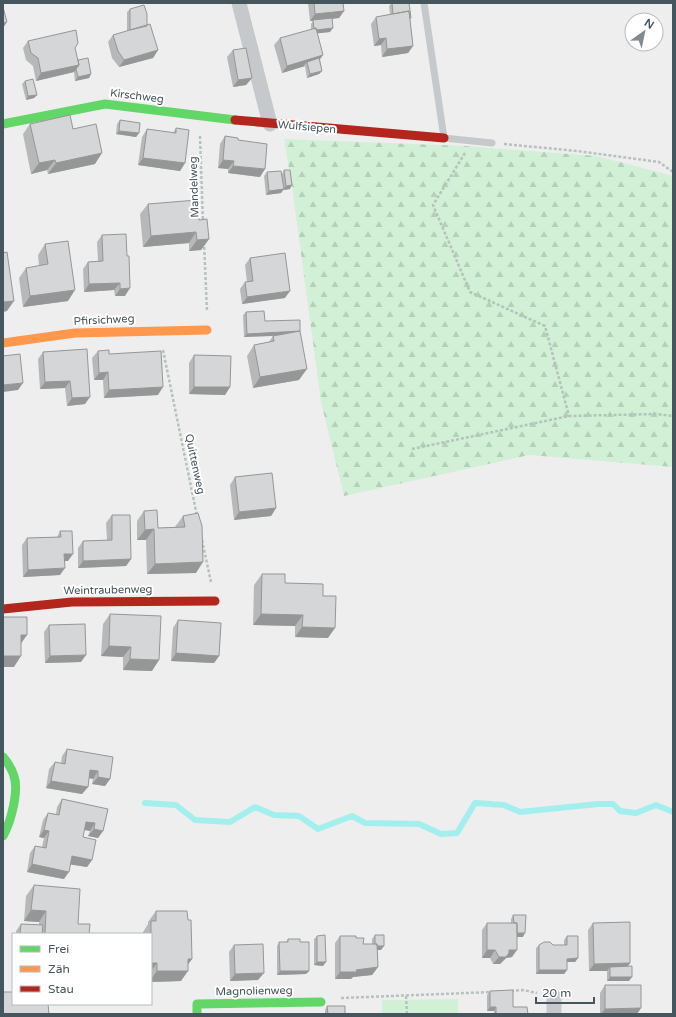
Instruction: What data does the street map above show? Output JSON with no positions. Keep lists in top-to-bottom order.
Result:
{
  "streets": {
    "street": [
      "Kirschweg",
      "Wulfsiepen",
      "Pfirsichweg",
      "Weintraubenweg",
      "Magnolienweg"
    ],
    "path": ["Mandelweg", "Quittenweg"]
  },
  "crossings": [
    ["Kirschweg", "Wulfsiepen"],
    ["Kirschweg", "Mandelweg"],
    ["Pfirsichweg", "Quittenweg"]
  ],
  "legend": ["Frei", "Zäh", "Stau"],
  "scale_bar": "20 m",
  "north": "top right"
}
